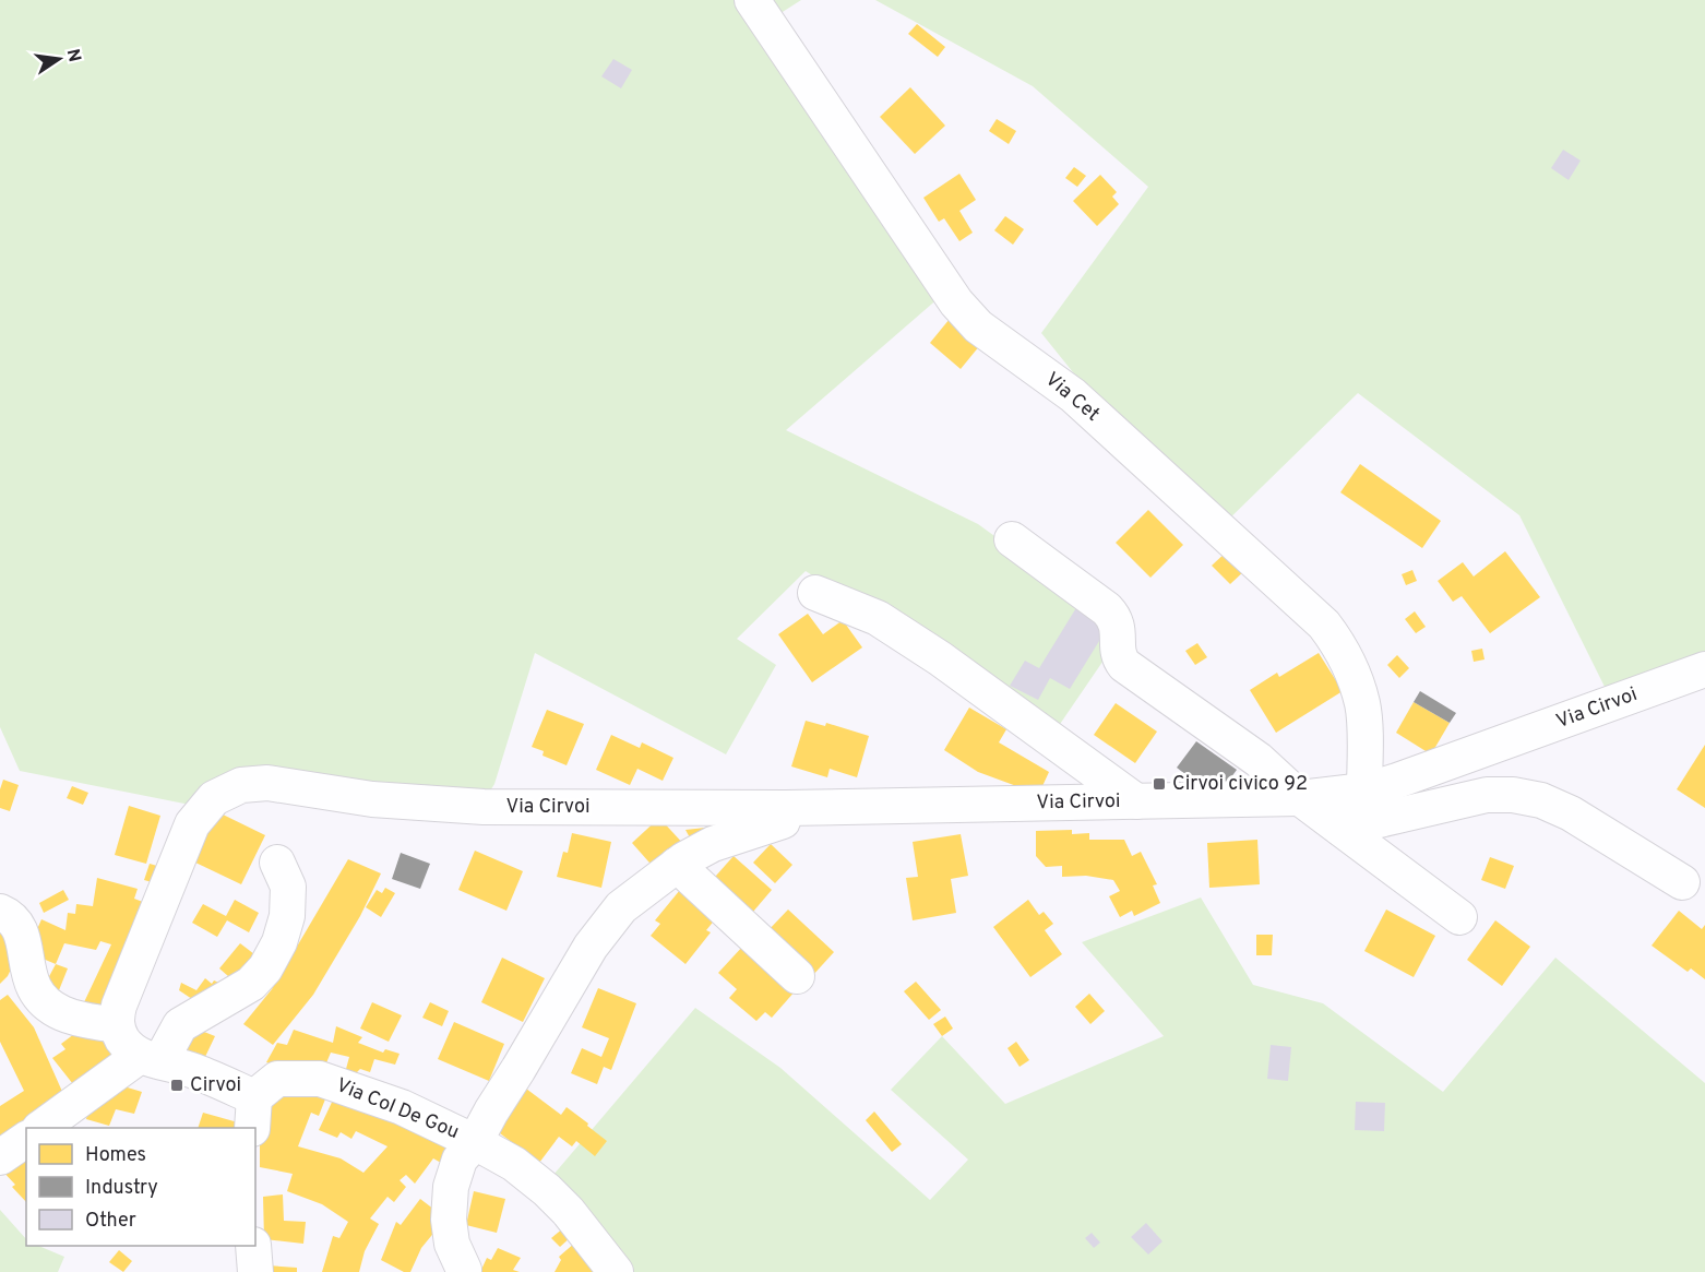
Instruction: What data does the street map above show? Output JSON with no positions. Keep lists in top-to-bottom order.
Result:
{
  "streets": {
    "street": ["Via Cet", "Via Cirvoi", "Via Col De Gou"]
  },
  "crossings": [
    ["Via Cet", "Via Cirvoi"]
  ],
  "places": {
    "transit": ["Cirvoi civico 92", "Cirvoi"]
  },
  "legend": ["Homes", "Industry", "Other"],
  "north": "right"
}
